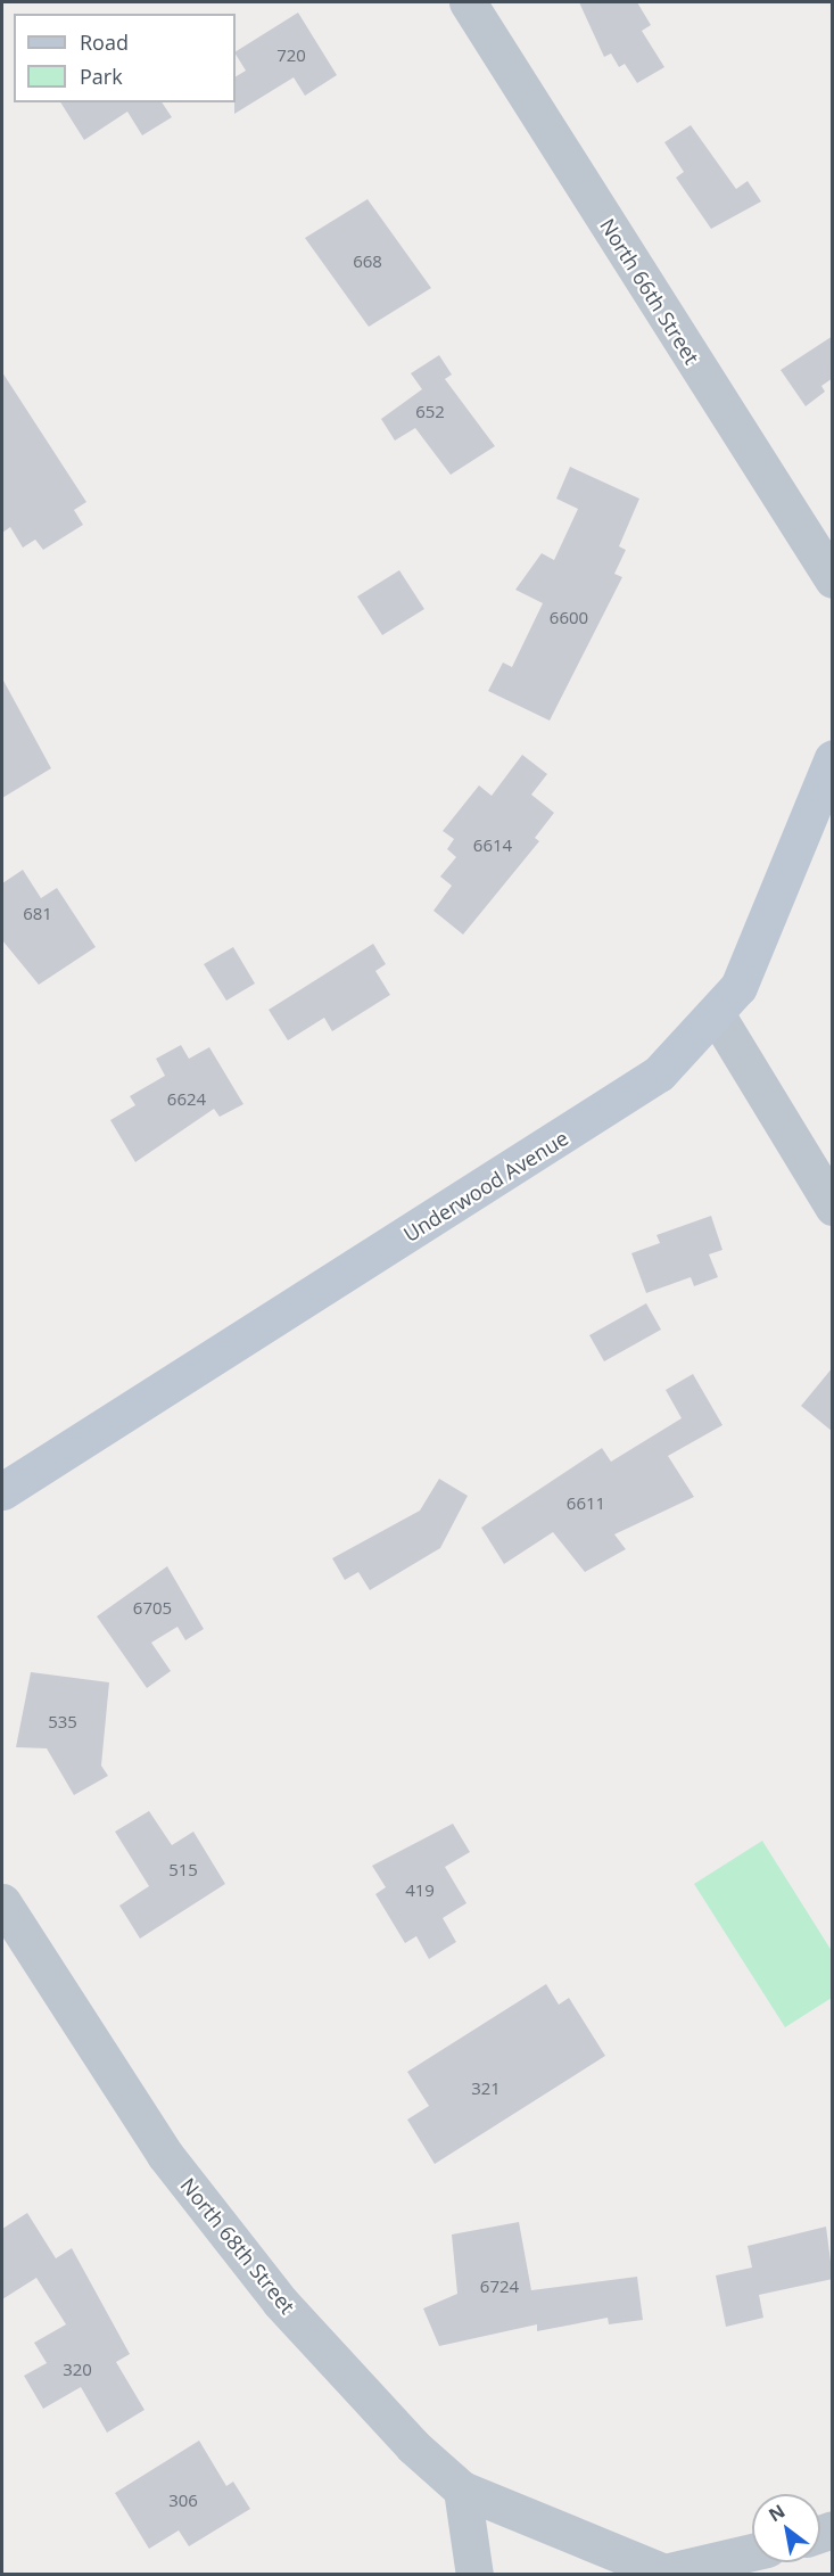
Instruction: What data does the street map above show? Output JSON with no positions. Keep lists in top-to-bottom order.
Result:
{
  "streets": {
    "main road": ["Underwood Avenue"],
    "street": ["North 66th Street", "North 68th Street"]
  },
  "house_numbers": [
    "720",
    "668",
    "652",
    "6600",
    "6614",
    "681",
    "6624",
    "6611",
    "6705",
    "535",
    "515",
    "419",
    "321",
    "6724",
    "320",
    "306"
  ],
  "legend": ["Road", "Park"],
  "north": "top left"
}
